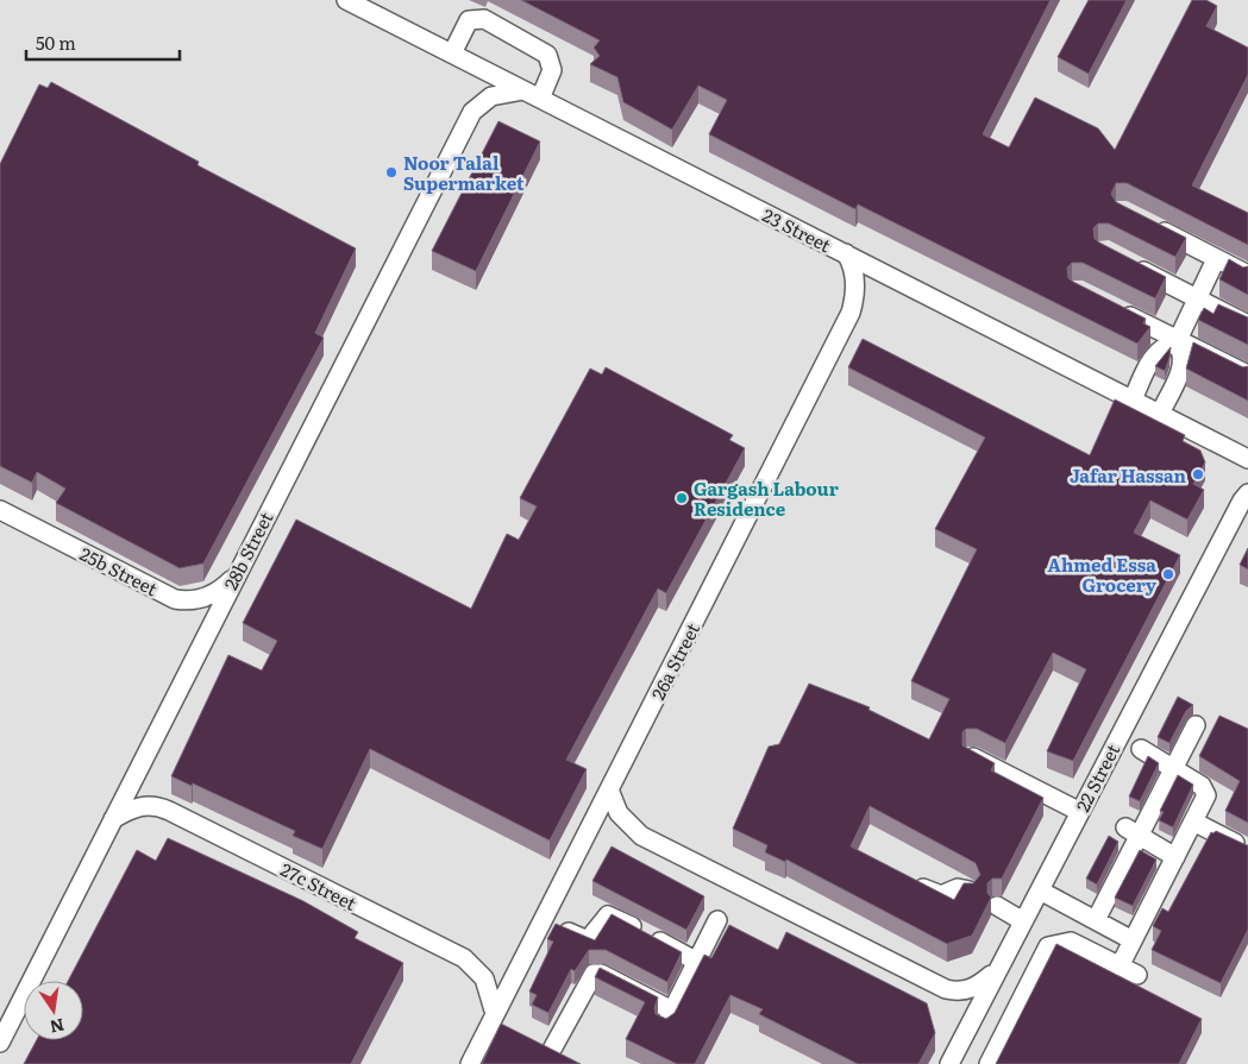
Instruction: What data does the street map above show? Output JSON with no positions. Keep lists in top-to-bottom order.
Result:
{
  "streets": {
    "street": [
      "23 Street",
      "28b Street",
      "25b Street",
      "26a Street",
      "22 Street",
      "27c Street"
    ]
  },
  "crossings": [
    ["23 Street", "28b Street"],
    ["23 Street", "26a Street"],
    ["28b Street", "25b Street"],
    ["28b Street", "27c Street"],
    ["26a Street", "27c Street"]
  ],
  "places": [
    "Noor Talal Supermarket",
    "Jafar Hassan",
    "Gargash Labour Residence",
    "Ahmed Essa Grocery"
  ],
  "scale_bar": "50 m",
  "north": "bottom"
}
